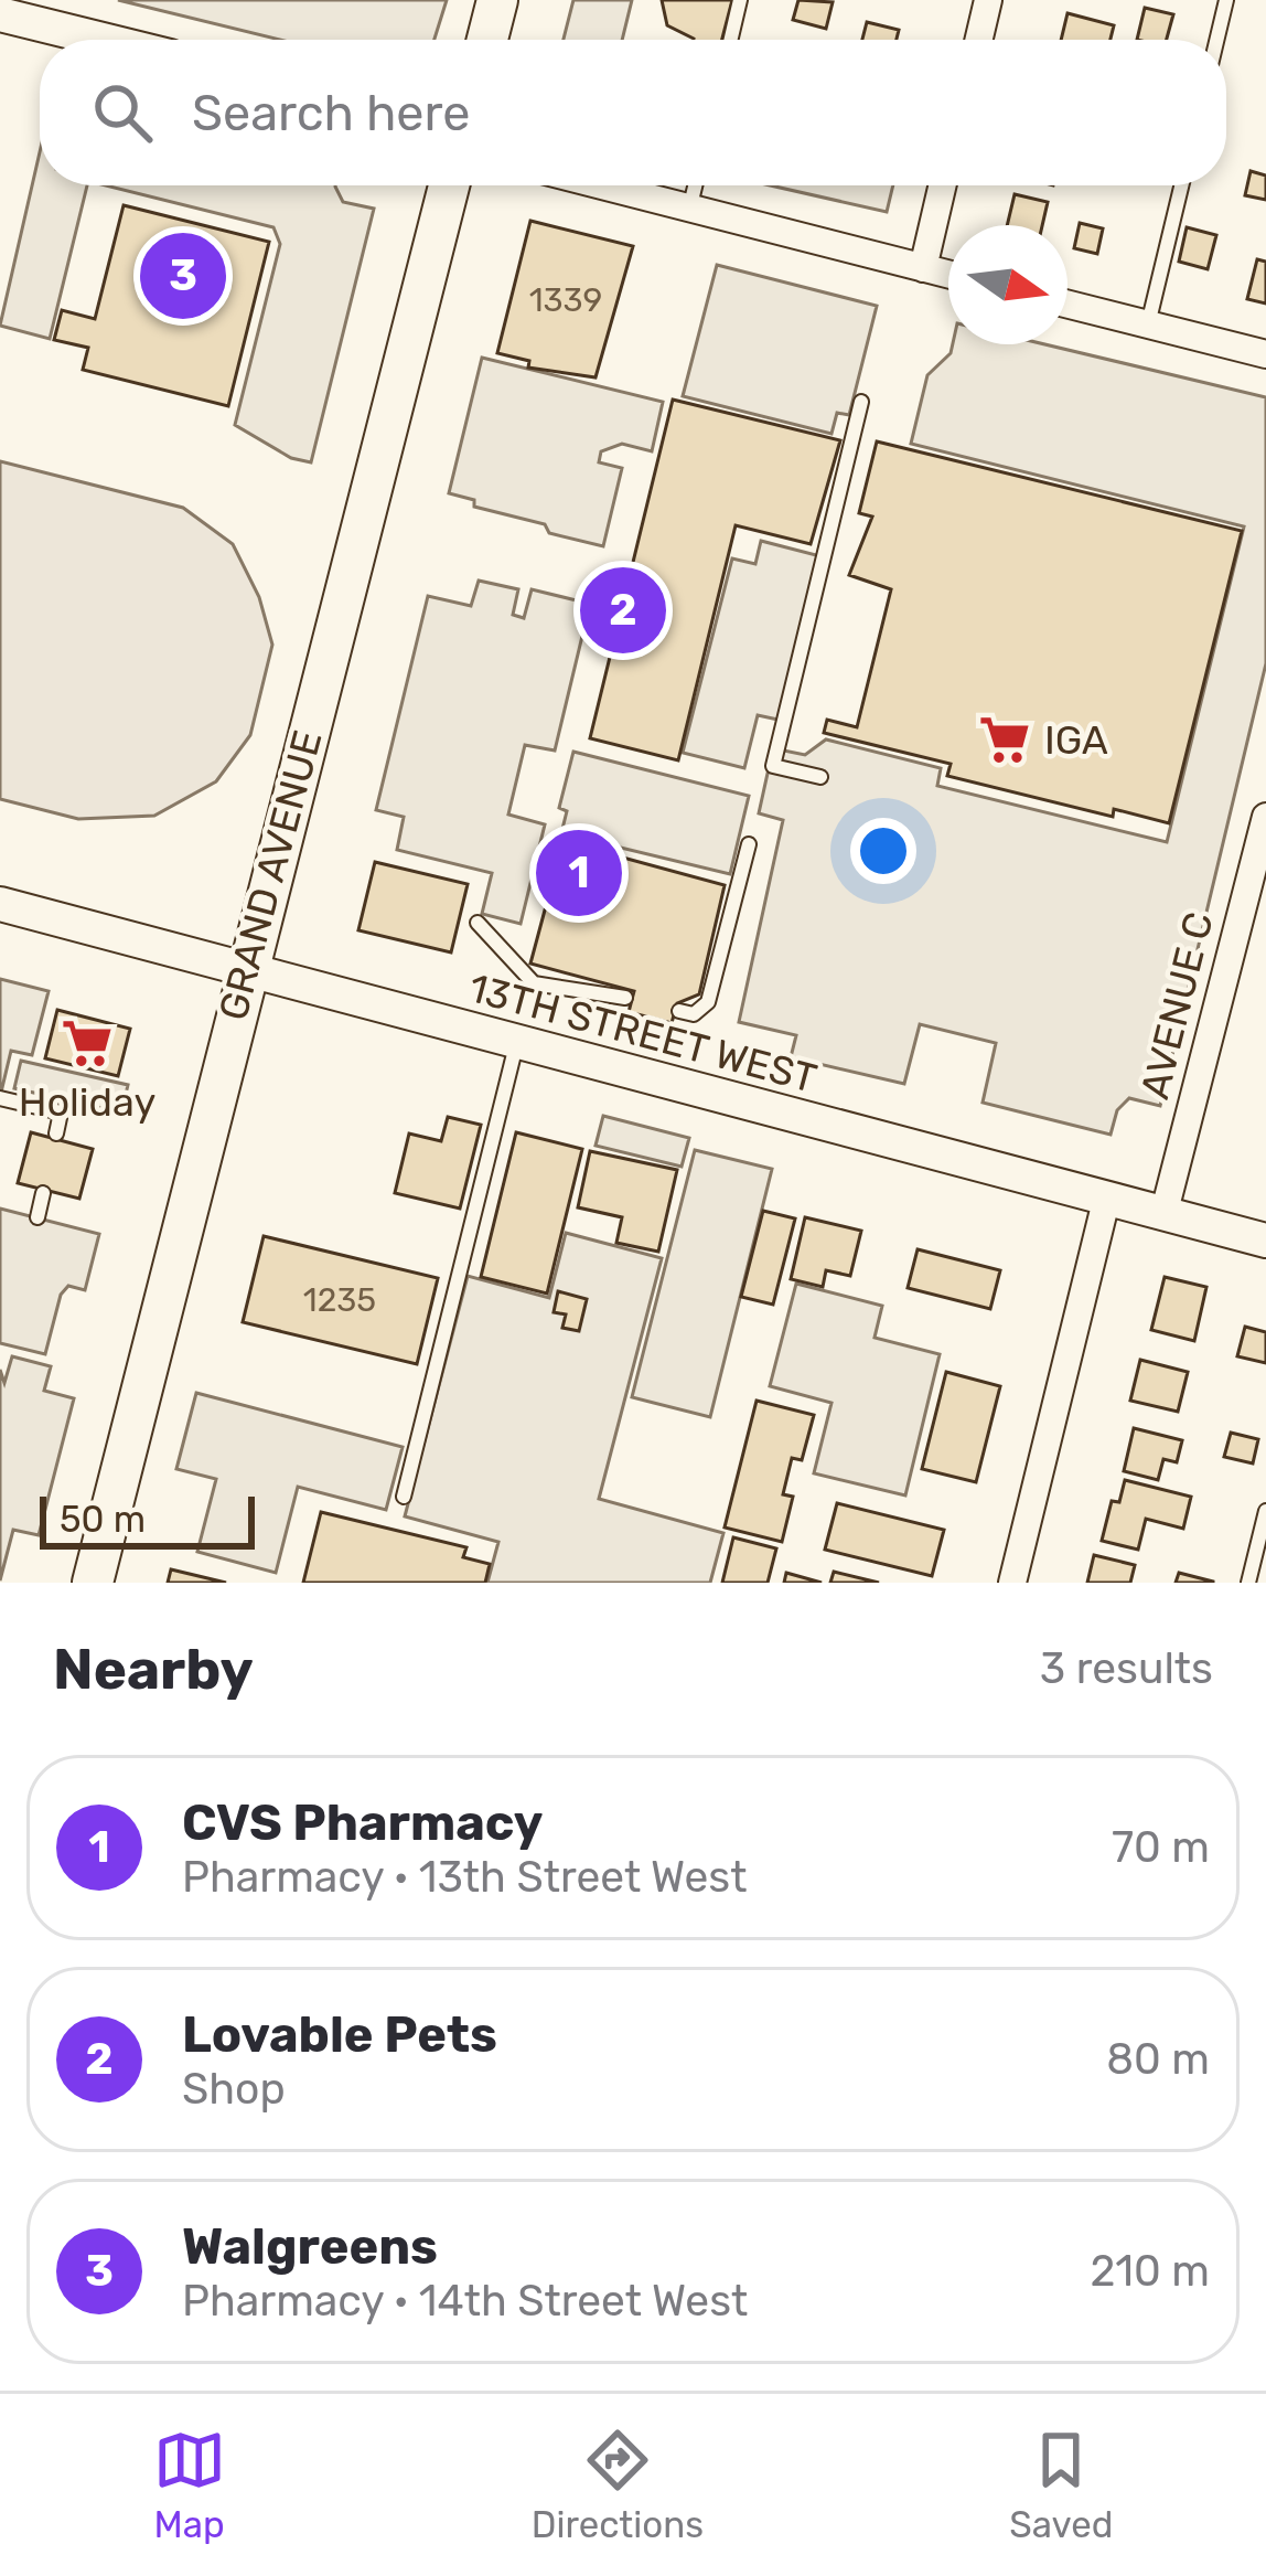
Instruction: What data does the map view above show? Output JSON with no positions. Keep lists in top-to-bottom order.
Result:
{
  "streets": {
    "main road": ["GRAND AVENUE"],
    "street": ["AVENUE C", "13TH STREET WEST"]
  },
  "crossings": [
    ["GRAND AVENUE", "13TH STREET WEST"],
    ["AVENUE C", "13TH STREET WEST"]
  ],
  "places": {
    "supermarket": ["IGA", "Holiday"]
  },
  "house_numbers": ["1339", "1235"],
  "scale_bar": "50 m",
  "north": "right",
  "page": {
    "search": "Search here",
    "pins": ["3", "2", "1"],
    "scale": "50 m",
    "heading": ["Nearby", "3 results"],
    "list": [
      {
        "mark": "1",
        "name": "CVS Pharmacy",
        "note": "Pharmacy · 13th Street West",
        "value": "70 m"
      },
      {
        "mark": "2",
        "name": "Lovable Pets",
        "note": "Shop",
        "value": "80 m"
      },
      {
        "mark": "3",
        "name": "Walgreens",
        "note": "Pharmacy · 14th Street West",
        "value": "210 m"
      }
    ],
    "nav": ["Map", "Directions", "Saved"]
  }
}
